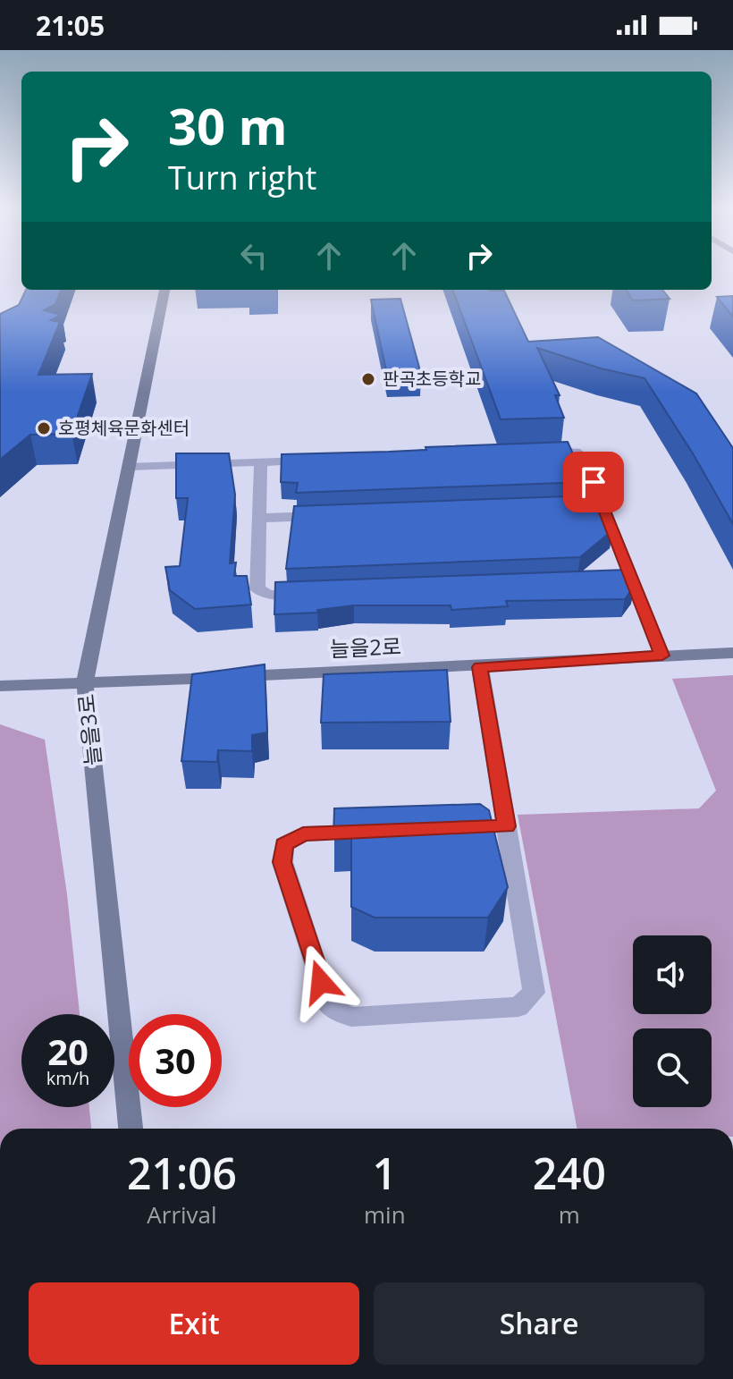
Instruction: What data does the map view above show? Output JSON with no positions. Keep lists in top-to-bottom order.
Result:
{
  "streets": {
    "street": ["늘을2로", "늘을3로"]
  },
  "crossings": [
    ["늘을2로", "늘을3로"]
  ],
  "places": ["판곡초등학교", "호평체육문화센터"],
  "page": {
    "status": "21:05",
    "turn": ["30 m", "Turn right"],
    "speed": "20 km/h",
    "limit": "30",
    "eta": [
      "21:06",
      "Arrival",
      "1",
      "min",
      "240",
      "m"
    ],
    "buttons": ["Exit", "Share"]
  }
}
